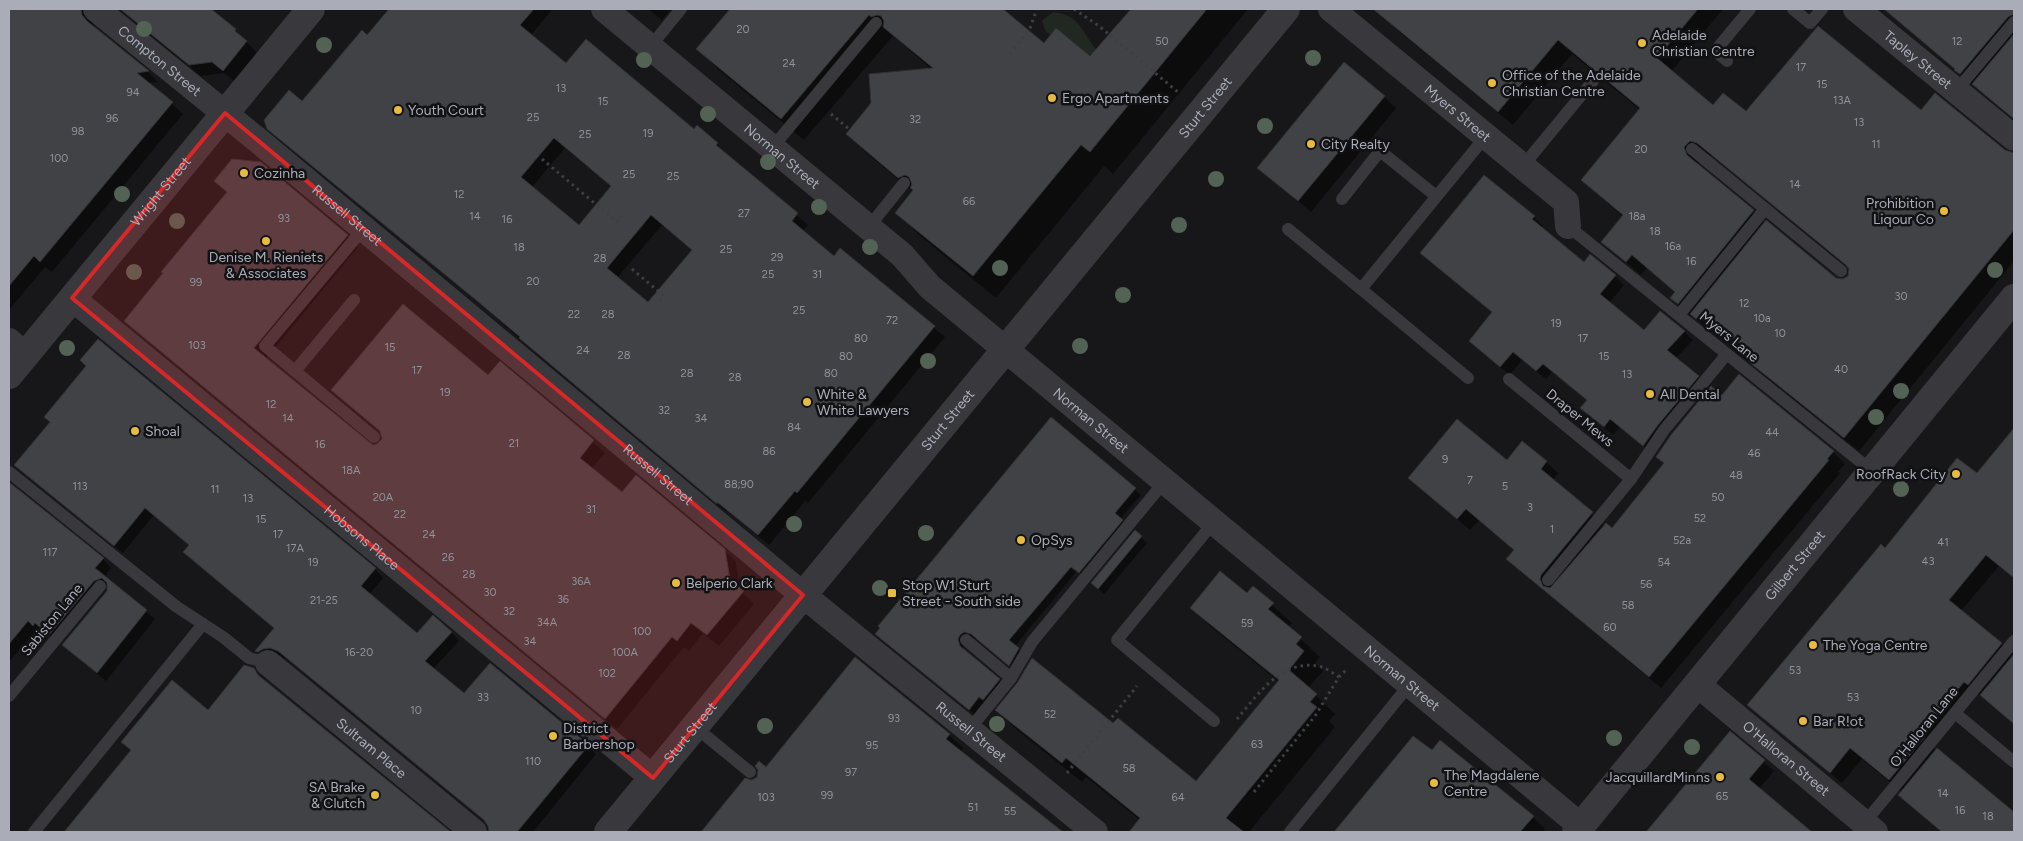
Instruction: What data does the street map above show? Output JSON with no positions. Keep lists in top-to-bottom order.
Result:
{
  "streets": {
    "street": [
      "Tapley Street",
      "Compton Street",
      "Sturt Street",
      "Myers Street",
      "Norman Street",
      "Wright Street",
      "Russell Street",
      "Hobsons Place",
      "Gilbert Street",
      "Sultram Place",
      "O'Halloran Street"
    ],
    "lane": [
      "Myers Lane",
      "Draper Mews",
      "Sabiston Lane",
      "O'Halloran Lane"
    ]
  },
  "crossings": [
    ["Compton Street", "Wright Street"],
    ["Compton Street", "Russell Street"],
    ["Sturt Street", "Norman Street"],
    ["Sturt Street", "Russell Street"],
    ["Sturt Street", "Hobsons Place"],
    ["Myers Street", "Myers Lane"],
    ["Norman Street", "Gilbert Street"],
    ["Wright Street", "Russell Street"],
    ["Wright Street", "Hobsons Place"],
    ["Myers Lane", "Gilbert Street"],
    ["Gilbert Street", "O'Halloran Street"],
    ["O'Halloran Lane", "O'Halloran Street"]
  ],
  "places": {
    "other": [
      "Adelaide Christian Centre",
      "Office of the Adelaide Christian Centre",
      "Ergo Apartments",
      "Youth Court",
      "City Realty",
      "Cozinha",
      "Prohibition Liqour Co",
      "Denise M. Rieniets & Associates",
      "All Dental",
      "White & White Lawyers",
      "Shoal",
      "RoofRack City",
      "OpSys",
      "Belperio Clark",
      "The Yoga Centre",
      "Bar R!ot",
      "District Barbershop",
      "JacquillardMinns",
      "The Magdalene Centre",
      "SA Brake & Clutch"
    ],
    "transit": ["Stop W1 Sturt Street - South side"]
  },
  "house_numbers": [
    "20",
    "50",
    "12",
    "24",
    "17",
    "15",
    "13",
    "94",
    "13A",
    "15",
    "25",
    "96",
    "32",
    "13",
    "98",
    "19",
    "25",
    "11",
    "20",
    "100",
    "25",
    "25",
    "14",
    "12",
    "66",
    "27",
    "14",
    "18a",
    "93",
    "16",
    "18",
    "16a",
    "18",
    "25",
    "29",
    "28",
    "16",
    "25",
    "31",
    "20",
    "99",
    "30",
    "12",
    "25",
    "22",
    "28",
    "10a",
    "72",
    "19",
    "10",
    "80",
    "17",
    "103",
    "15",
    "24",
    "28",
    "80",
    "15",
    "40",
    "17",
    "28",
    "80",
    "13",
    "28",
    "19",
    "12",
    "32",
    "14",
    "34",
    "84",
    "44",
    "21",
    "16",
    "86",
    "46",
    "9",
    "18A",
    "48",
    "7",
    "88;90",
    "113",
    "5",
    "11",
    "20A",
    "50",
    "13",
    "3",
    "31",
    "22",
    "52",
    "15",
    "1",
    "17",
    "24",
    "52a",
    "41",
    "17A",
    "117",
    "26",
    "43",
    "19",
    "54",
    "28",
    "36A",
    "56",
    "30",
    "36",
    "21-25",
    "58",
    "32",
    "34A",
    "59",
    "60",
    "100",
    "34",
    "16-20",
    "100A",
    "53",
    "102",
    "33",
    "53",
    "10",
    "52",
    "93",
    "63",
    "95",
    "110",
    "58",
    "97",
    "14",
    "99",
    "65",
    "103",
    "64",
    "51",
    "16",
    "55",
    "18"
  ]
}
